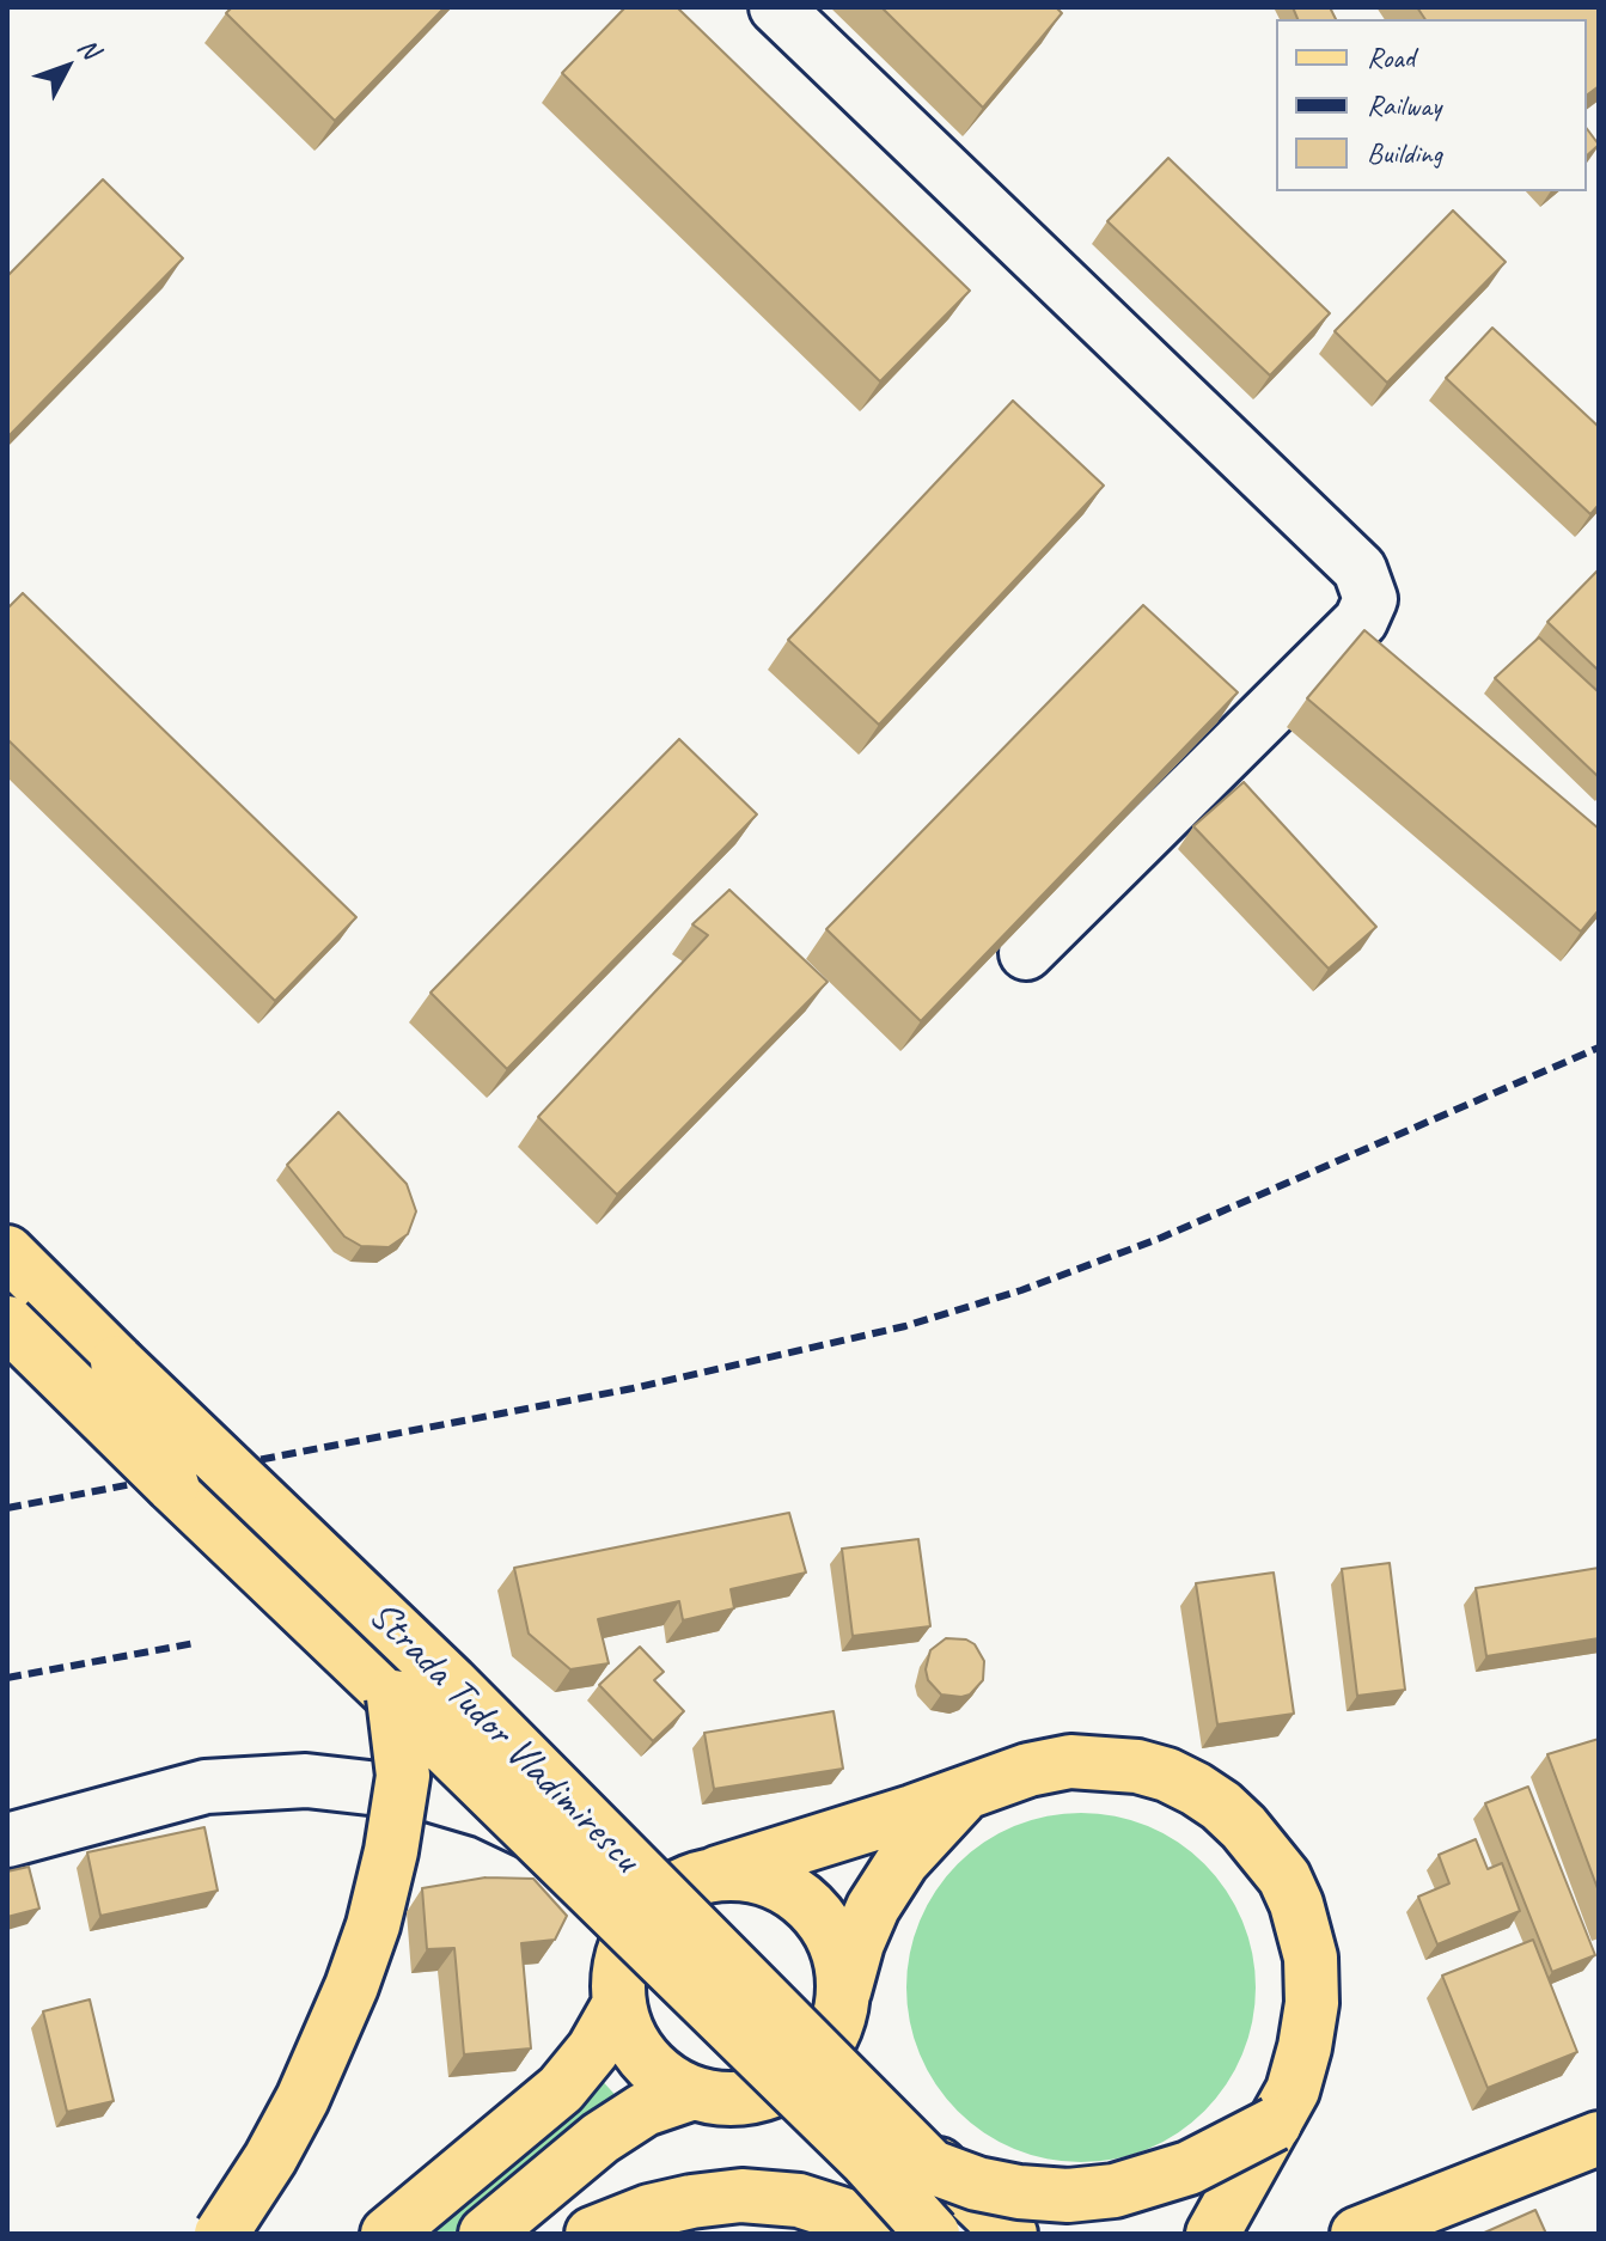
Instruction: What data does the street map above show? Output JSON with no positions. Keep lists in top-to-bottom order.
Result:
{
  "streets": {
    "main road": ["Strada Tudor Vladimirescu"]
  },
  "legend": ["Road", "Railway", "Building"],
  "north": "top right"
}
